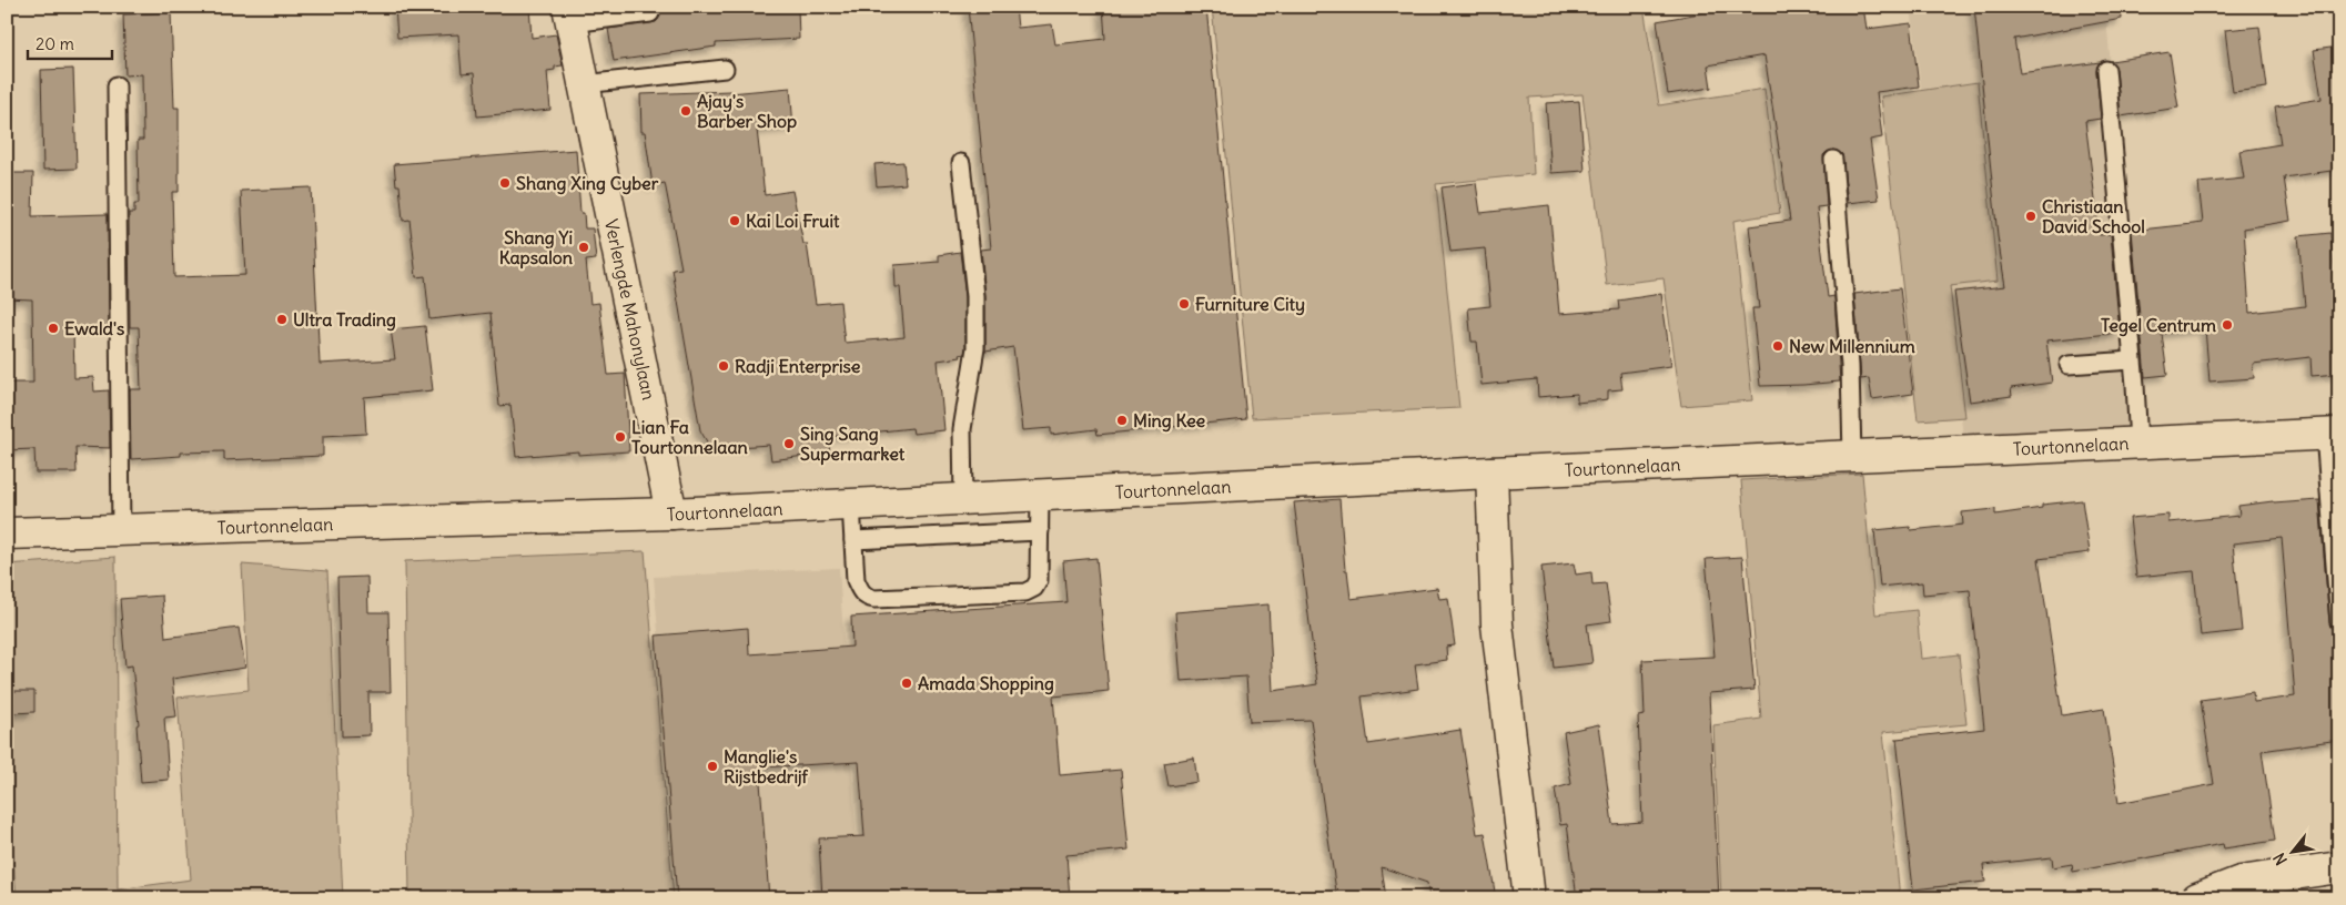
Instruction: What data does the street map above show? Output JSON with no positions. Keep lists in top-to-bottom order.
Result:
{
  "streets": {
    "street": ["Verlengde Mahonylaan", "Tourtonnelaan"]
  },
  "crossings": [
    ["Verlengde Mahonylaan", "Tourtonnelaan"]
  ],
  "places": [
    "Ajay's Barber Shop",
    "Shang Xing Cyber",
    "Christiaan David School",
    "Kai Loi Fruit",
    "Shang Yi Kapsalon",
    "Furniture City",
    "Ultra Trading",
    "Tegel Centrum",
    "Ewald's",
    "New Millennium",
    "Radji Enterprise",
    "Ming Kee",
    "Lian Fa Tourtonnelaan",
    "Sing Sang Supermarket",
    "Amada Shopping",
    "Manglie's Rijstbedrijf"
  ],
  "scale_bar": "20 m",
  "north": "bottom left"
}
